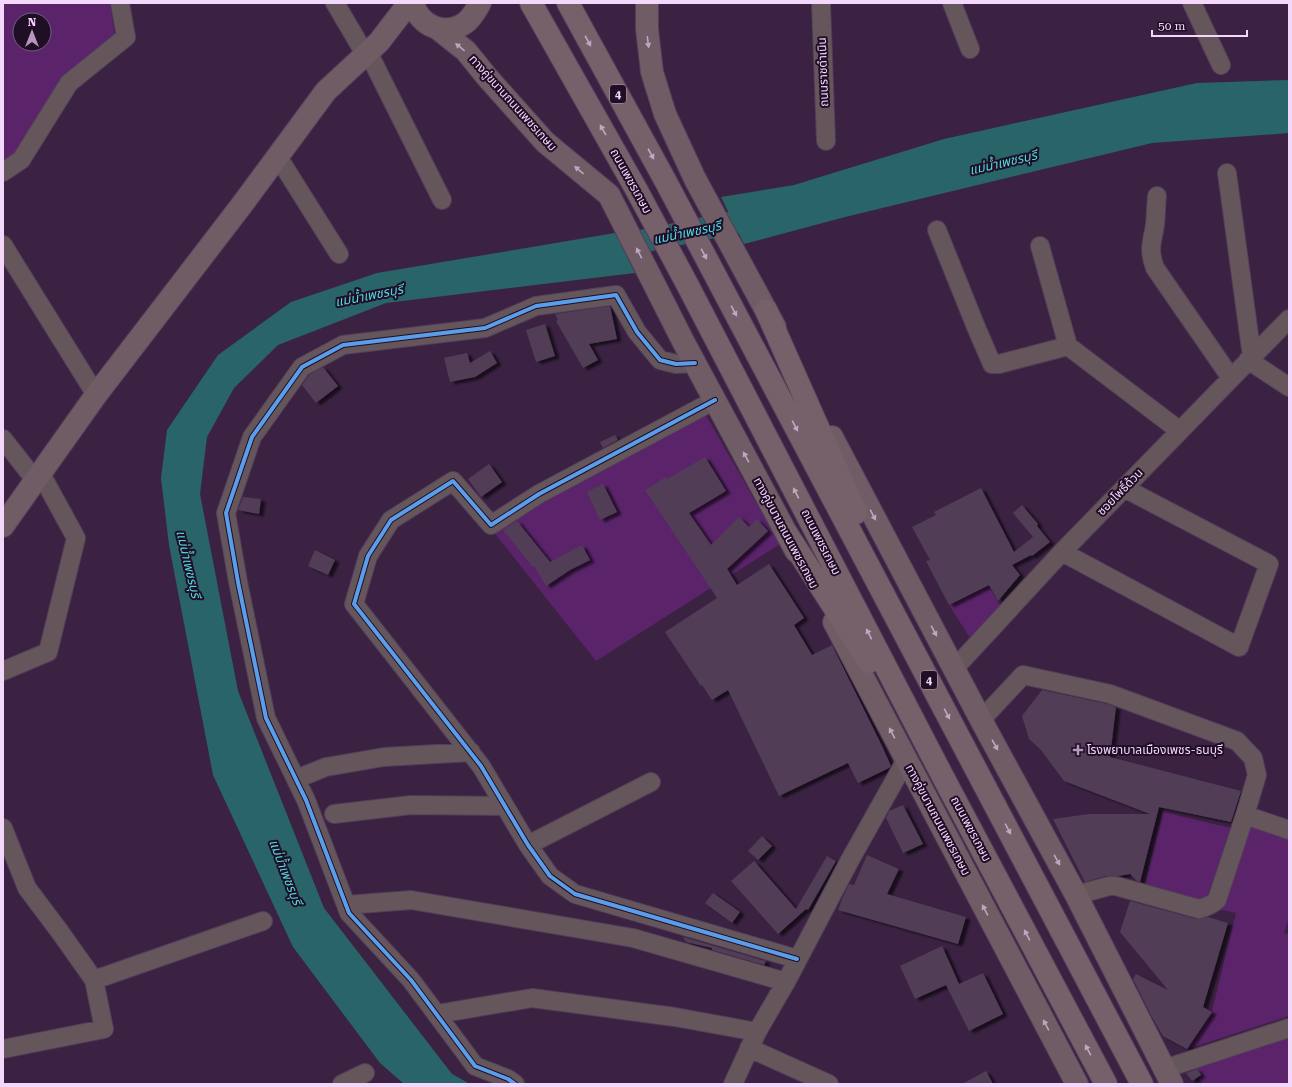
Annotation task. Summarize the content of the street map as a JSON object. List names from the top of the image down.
{
  "streets": {
    "highway": ["4", "ถนนเพชรเกษม"],
    "main road": ["ทางคู่ขนานถนนเพชรเกษม"],
    "street": ["ถนนราชดำเนิน", "ซอยโพธิ์ด้วน"]
  },
  "crossings": [
    ["4", "ซอยโพธิ์ด้วน"]
  ],
  "water": ["แม่น้ำเพชรบุรี"],
  "places": {
    "health": ["โรงพยาบาลเมืองเพชร-ธนบุรี"]
  },
  "scale_bar": "50 m",
  "north": "top"
}
